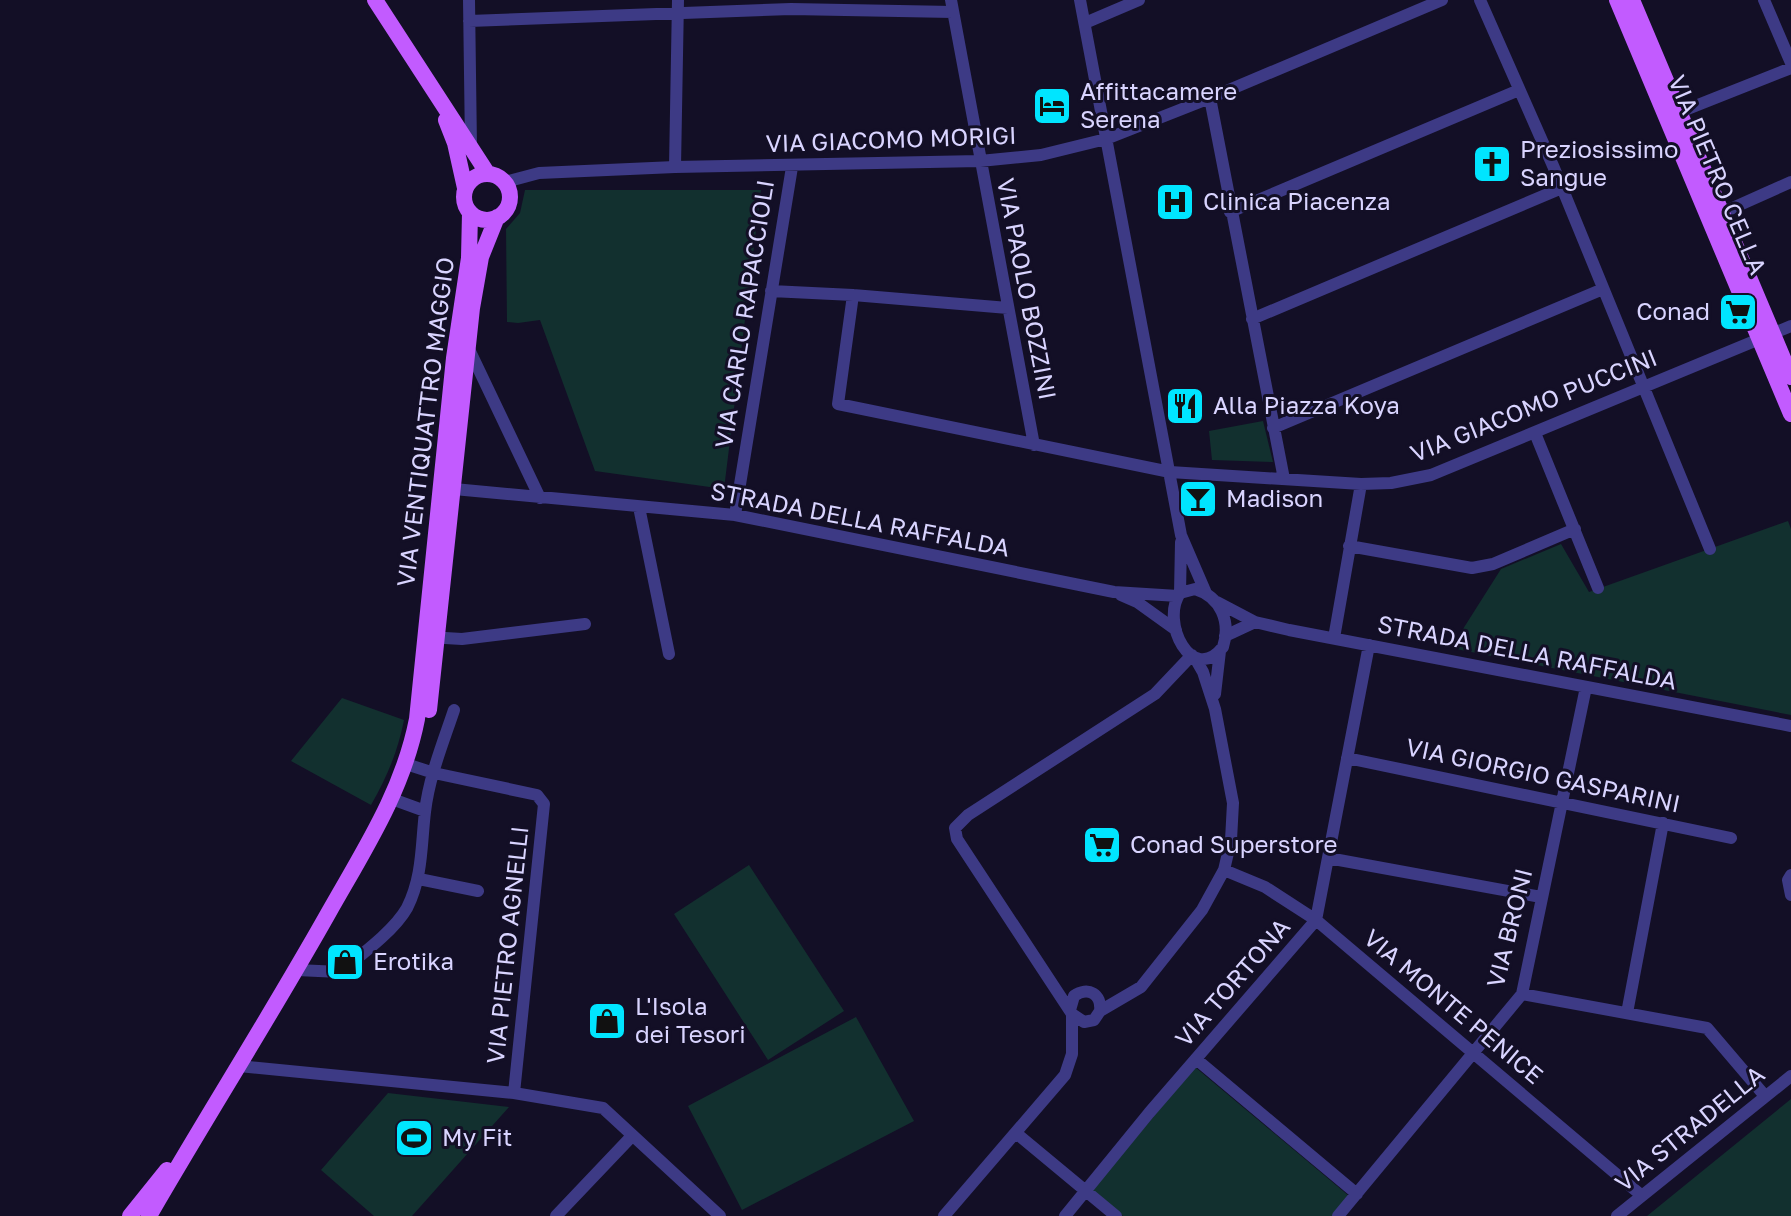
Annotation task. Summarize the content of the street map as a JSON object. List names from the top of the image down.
{
  "streets": {
    "main road": ["VIA PIETRO CELLA", "VIA VENTIQUATTRO MAGGIO"],
    "street": [
      "VIA GIACOMO MORIGI",
      "VIA PAOLO BOZZINI",
      "VIA CARLO RAPACCIOLI",
      "VIA GIACOMO PUCCINI",
      "STRADA DELLA RAFFALDA",
      "VIA GIORGIO GASPARINI",
      "VIA BRONI",
      "VIA PIETRO AGNELLI",
      "VIA TORTONA",
      "VIA MONTE PENICE",
      "VIA STRADELLA"
    ]
  },
  "crossings": [
    ["VIA GIACOMO MORIGI", "VIA PAOLO BOZZINI"],
    ["VIA GIACOMO MORIGI", "VIA CARLO RAPACCIOLI"],
    ["VIA GIACOMO MORIGI", "VIA VENTIQUATTRO MAGGIO"],
    ["VIA PIETRO CELLA", "VIA GIACOMO PUCCINI"],
    ["VIA PAOLO BOZZINI", "VIA GIACOMO PUCCINI"],
    ["VIA CARLO RAPACCIOLI", "STRADA DELLA RAFFALDA"],
    ["VIA VENTIQUATTRO MAGGIO", "STRADA DELLA RAFFALDA"],
    ["VIA VENTIQUATTRO MAGGIO", "VIA PIETRO AGNELLI"],
    ["STRADA DELLA RAFFALDA", "VIA BRONI"],
    ["STRADA DELLA RAFFALDA", "VIA TORTONA"],
    ["VIA GIORGIO GASPARINI", "VIA BRONI"],
    ["VIA GIORGIO GASPARINI", "VIA TORTONA"],
    ["VIA BRONI", "VIA MONTE PENICE"],
    ["VIA TORTONA", "VIA MONTE PENICE"],
    ["VIA MONTE PENICE", "VIA STRADELLA"]
  ],
  "places": {
    "hotel": ["Affittacamere Serena"],
    "church": ["Preziosissimo Sangue"],
    "hospital": ["Clinica Piacenza"],
    "supermarket": ["Conad", "Conad Superstore"],
    "restaurant": ["Alla Piazza Koya"],
    "bar": ["Madison"],
    "shop": ["Erotika", "L'Isola dei Tesori"],
    "sports": ["My Fit"]
  }
}
